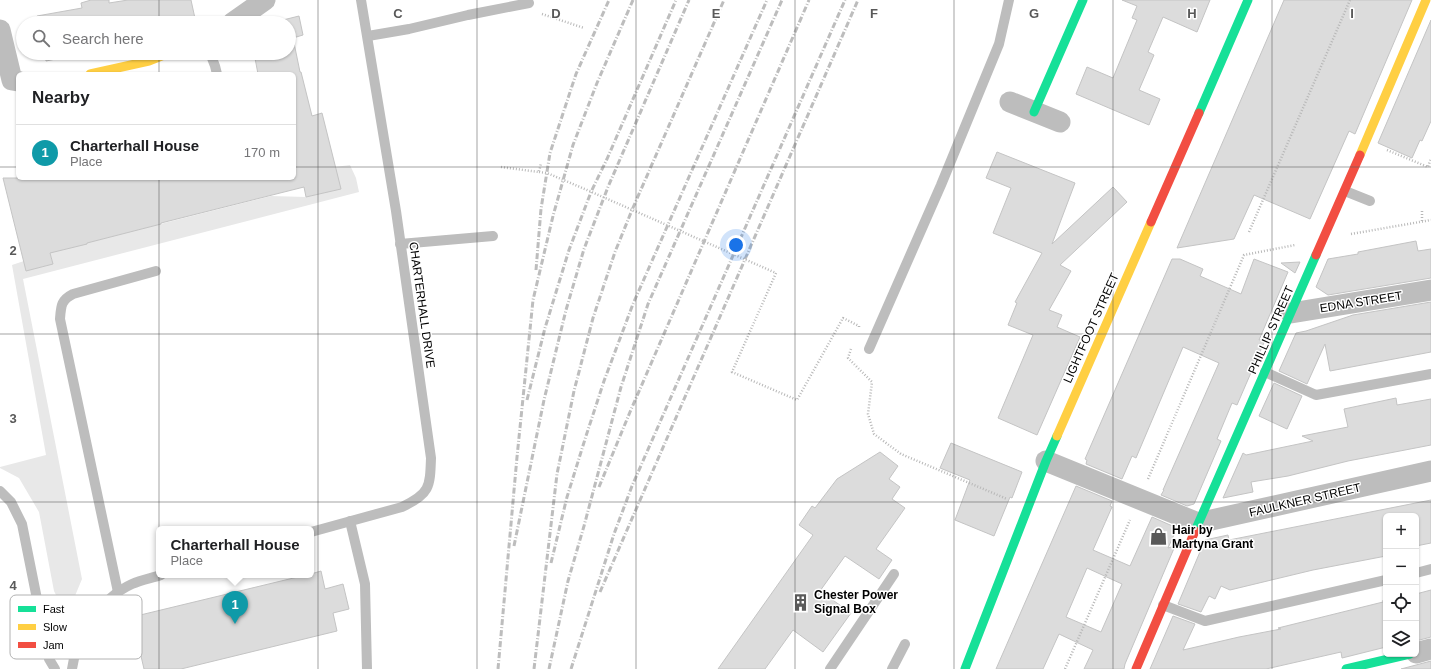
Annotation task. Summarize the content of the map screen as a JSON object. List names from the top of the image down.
{
  "streets": {
    "street": [
      "EDNA STREET",
      "LIGHTFOOT STREET",
      "PHILLIP STREET",
      "FAULKNER STREET"
    ],
    "lane": ["CHARTERHALL DRIVE"]
  },
  "crossings": [
    ["EDNA STREET", "PHILLIP STREET"],
    ["PHILLIP STREET", "FAULKNER STREET"]
  ],
  "places": {
    "shop": ["Hair by Martyna Grant"],
    "building": ["Chester Power Signal Box"]
  },
  "legend": ["Fast", "Slow", "Jam"],
  "page": {
    "search": "Search here",
    "heading": "Nearby",
    "list": [
      {
        "mark": "1",
        "name": "Charterhall House",
        "note": "Place",
        "value": "170 m"
      }
    ],
    "map_buttons": ["+", "−"],
    "popup": ["Charterhall House", "Place"],
    "pins": "1"
  },
  "grid": {
    "columns": [
      "C",
      "D",
      "E",
      "F",
      "G",
      "H",
      "I"
    ],
    "rows": ["2", "3", "4"]
  }
}
